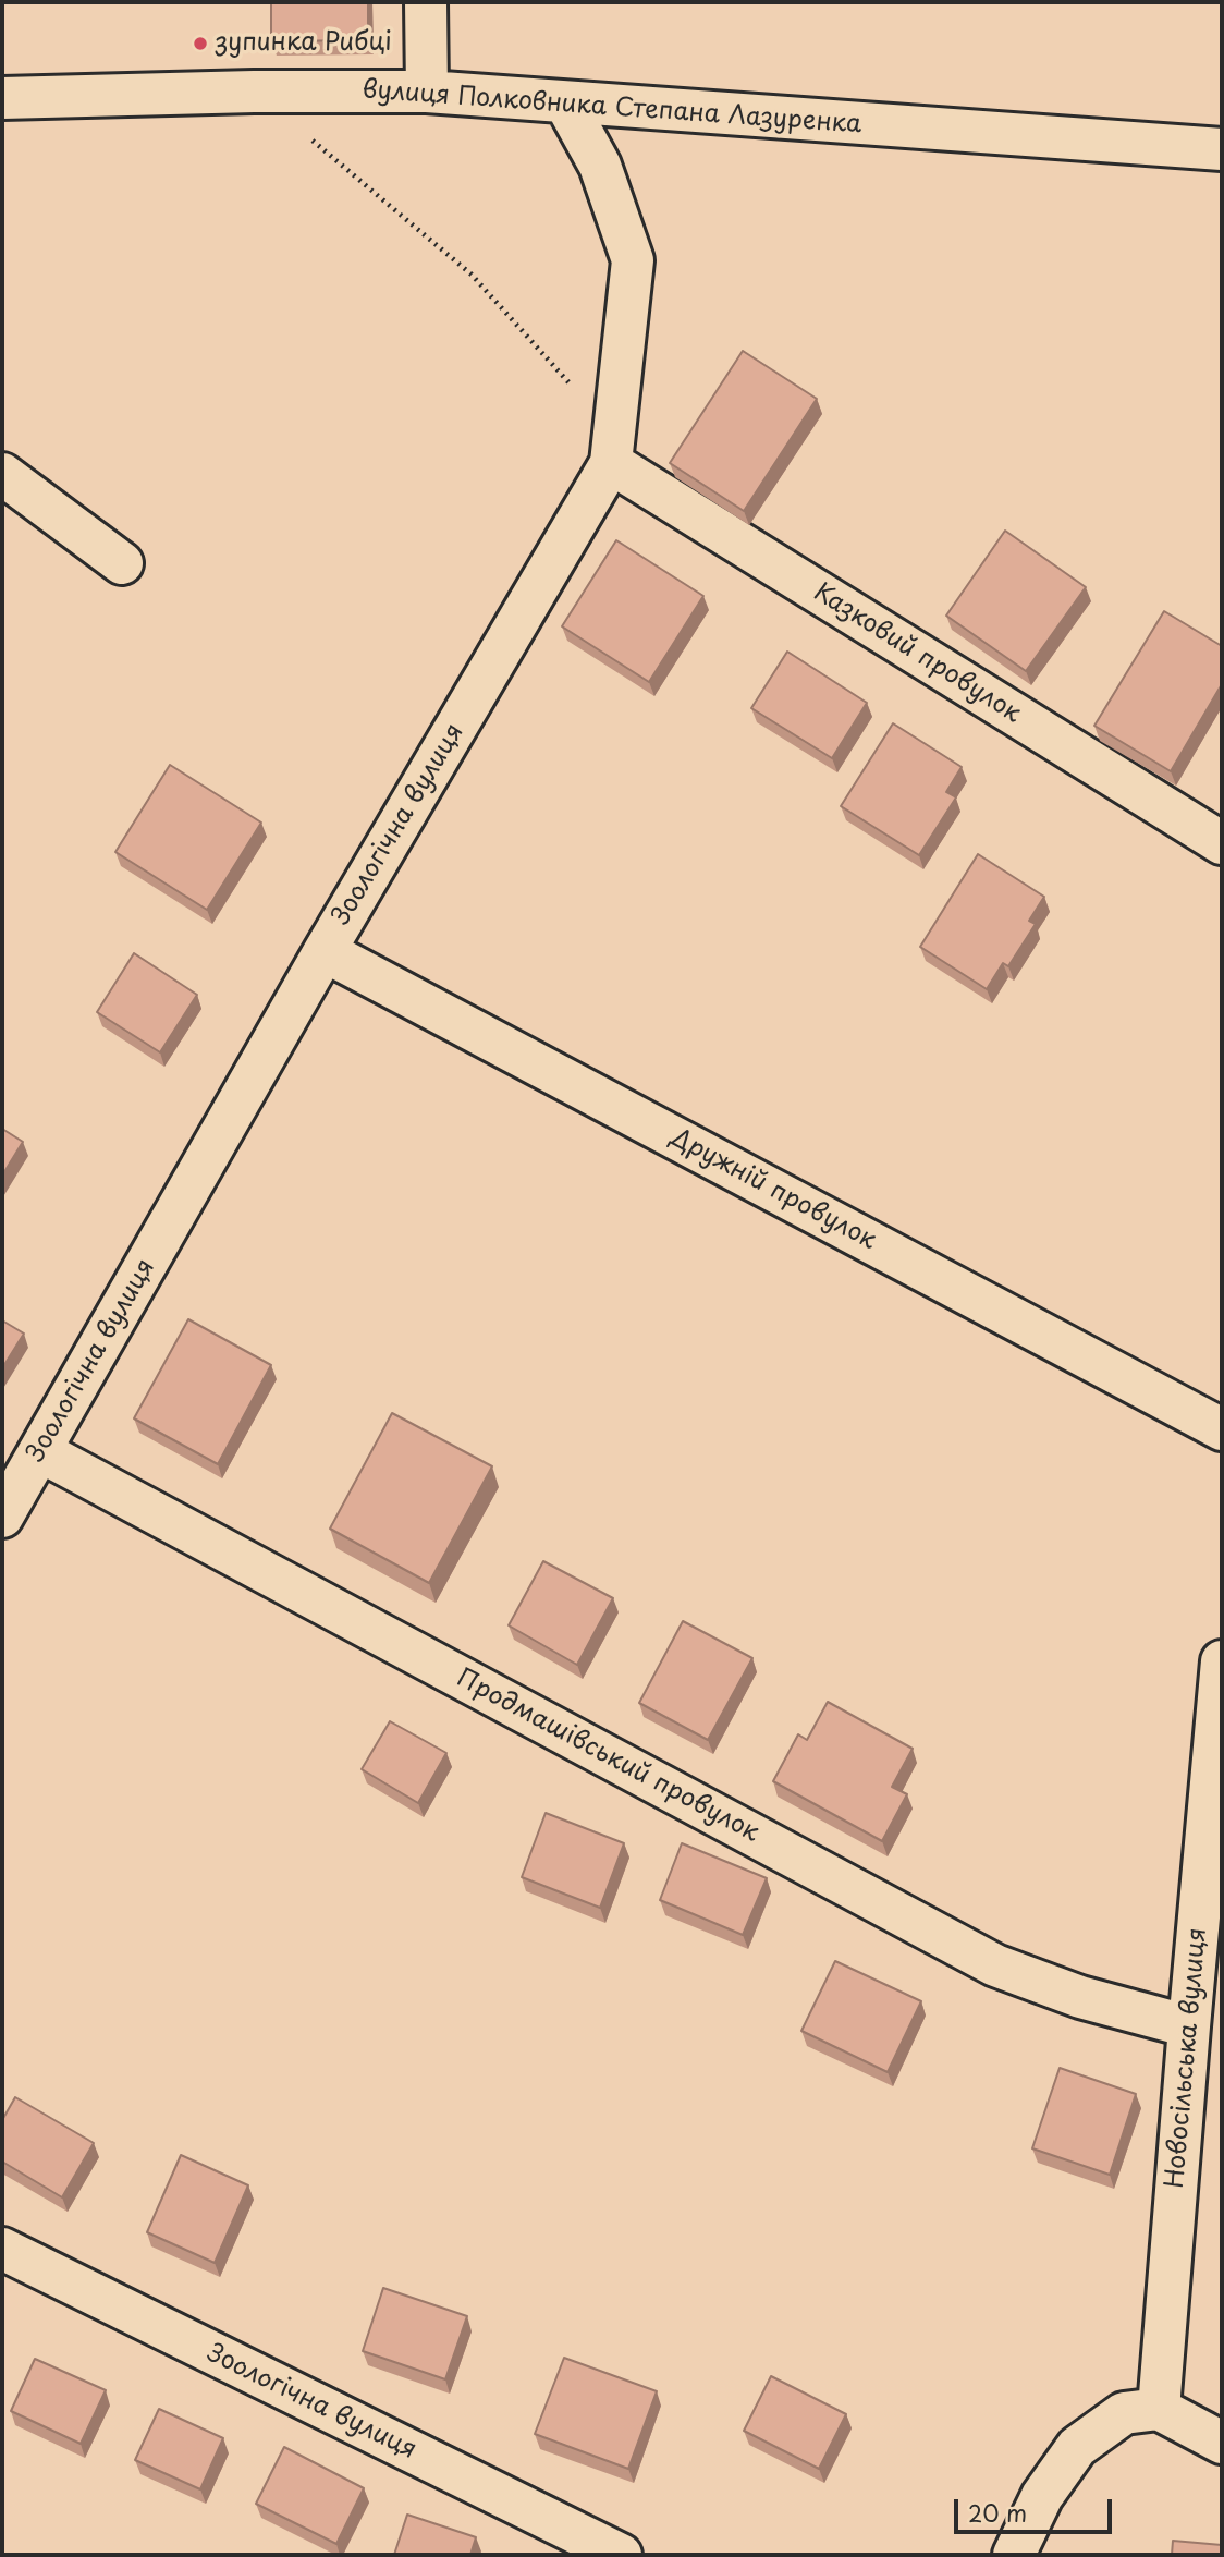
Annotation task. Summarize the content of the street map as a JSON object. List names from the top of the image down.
{
  "streets": {
    "street": [
      "вулиця Полковника Степана Лазуренка",
      "Казковий провулок",
      "Зоологічна вулиця",
      "Дружній провулок",
      "Продмашівський провулок",
      "Новосільська вулиця"
    ]
  },
  "crossings": [
    ["вулиця Полковника Степана Лазуренка", "Зоологічна вулиця"],
    ["Казковий провулок", "Зоологічна вулиця"],
    ["Зоологічна вулиця", "Дружній провулок"],
    ["Зоологічна вулиця", "Продмашівський провулок"],
    ["Продмашівський провулок", "Новосільська вулиця"]
  ],
  "places": ["зупинка Рибці"],
  "scale_bar": "20 m"
}
